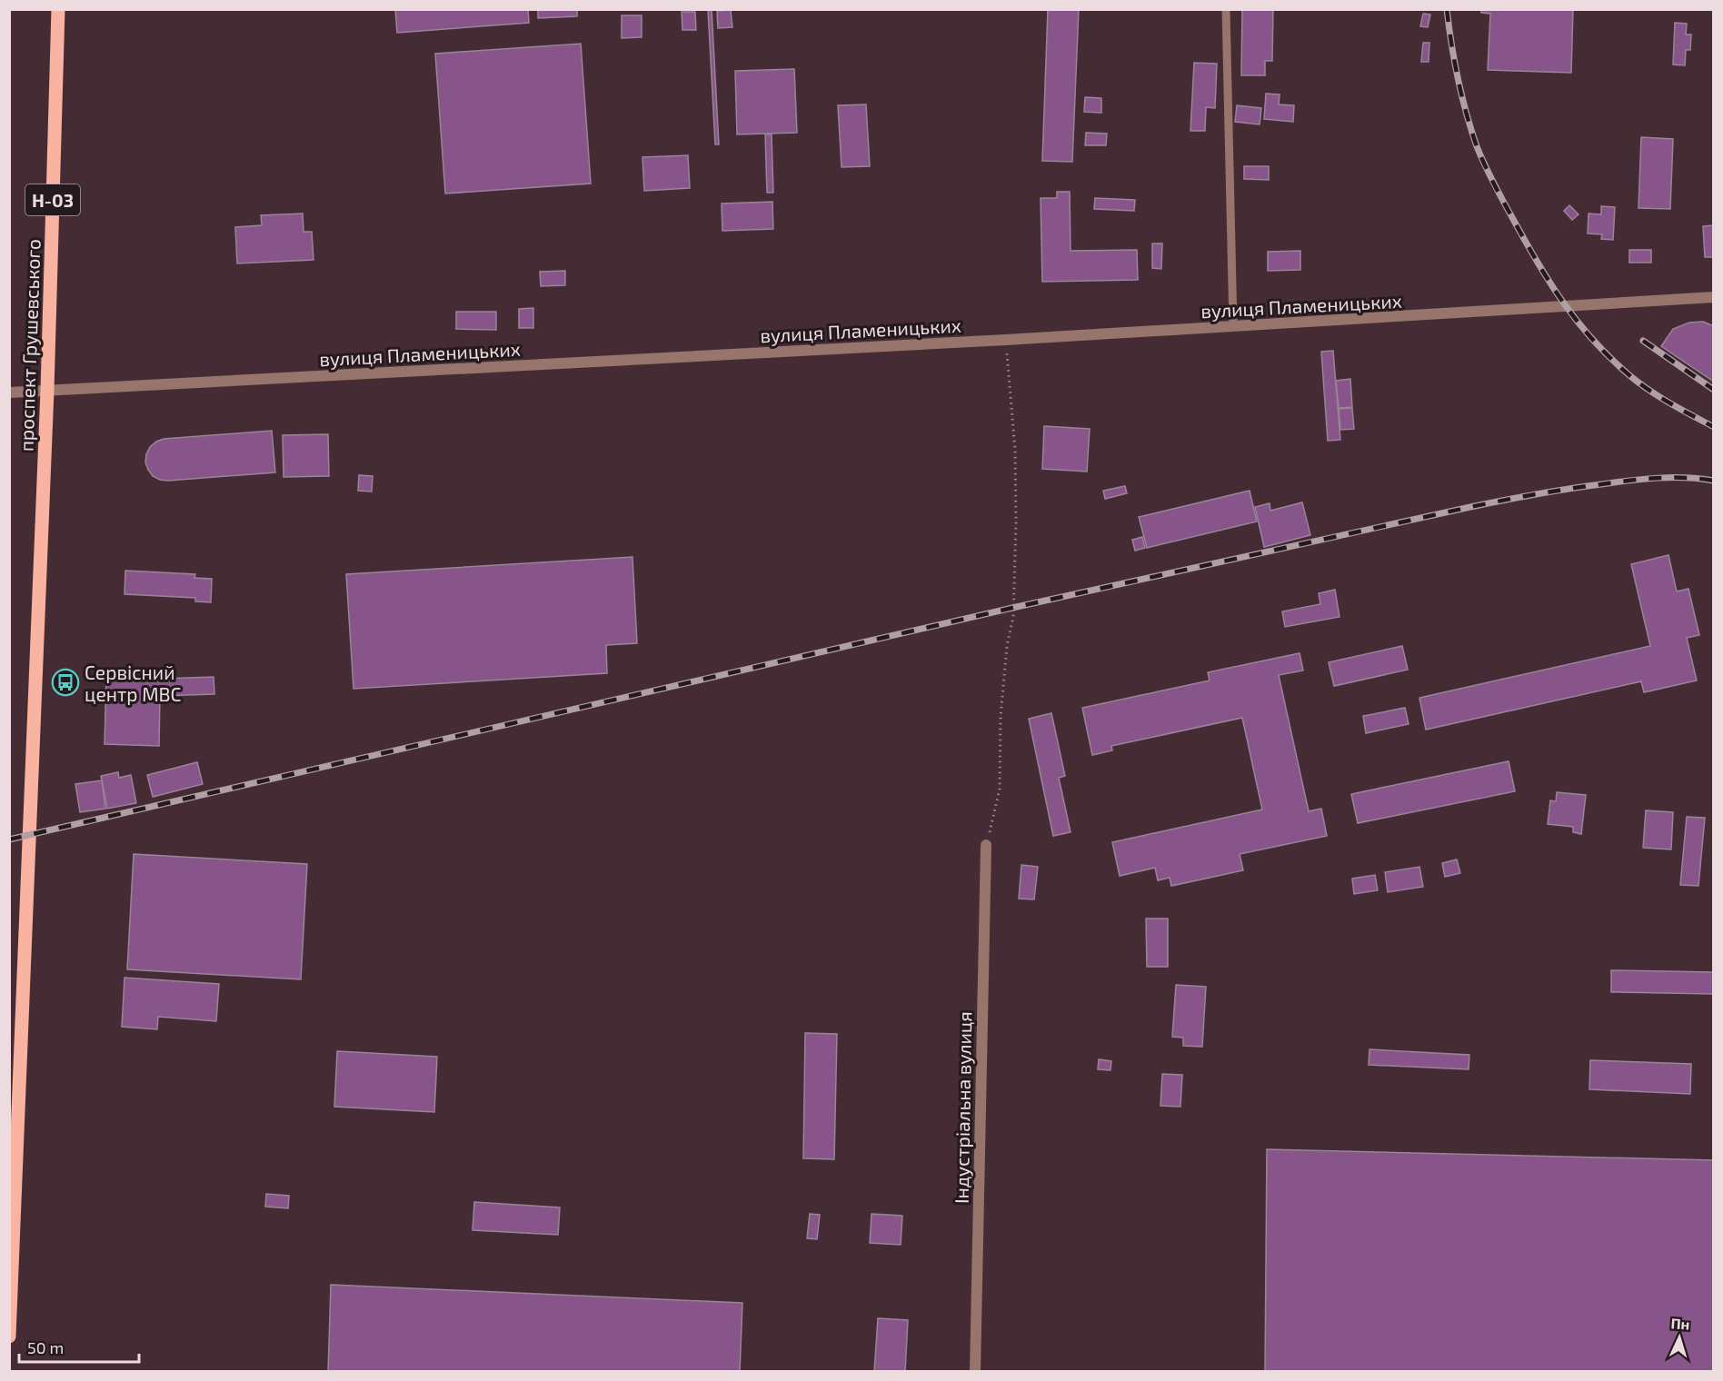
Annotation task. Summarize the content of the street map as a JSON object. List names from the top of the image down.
{
  "streets": {
    "main road": ["Н-03", "проспект Грушевського"],
    "street": ["вулиця Пламеницьких", "Індустріальна вулиця"]
  },
  "crossings": [
    ["вулиця Пламеницьких", "проспект Грушевського"]
  ],
  "places": {
    "bus stop": ["Сервісний центр МВС"]
  },
  "scale_bar": "50 m",
  "north": "top"
}
